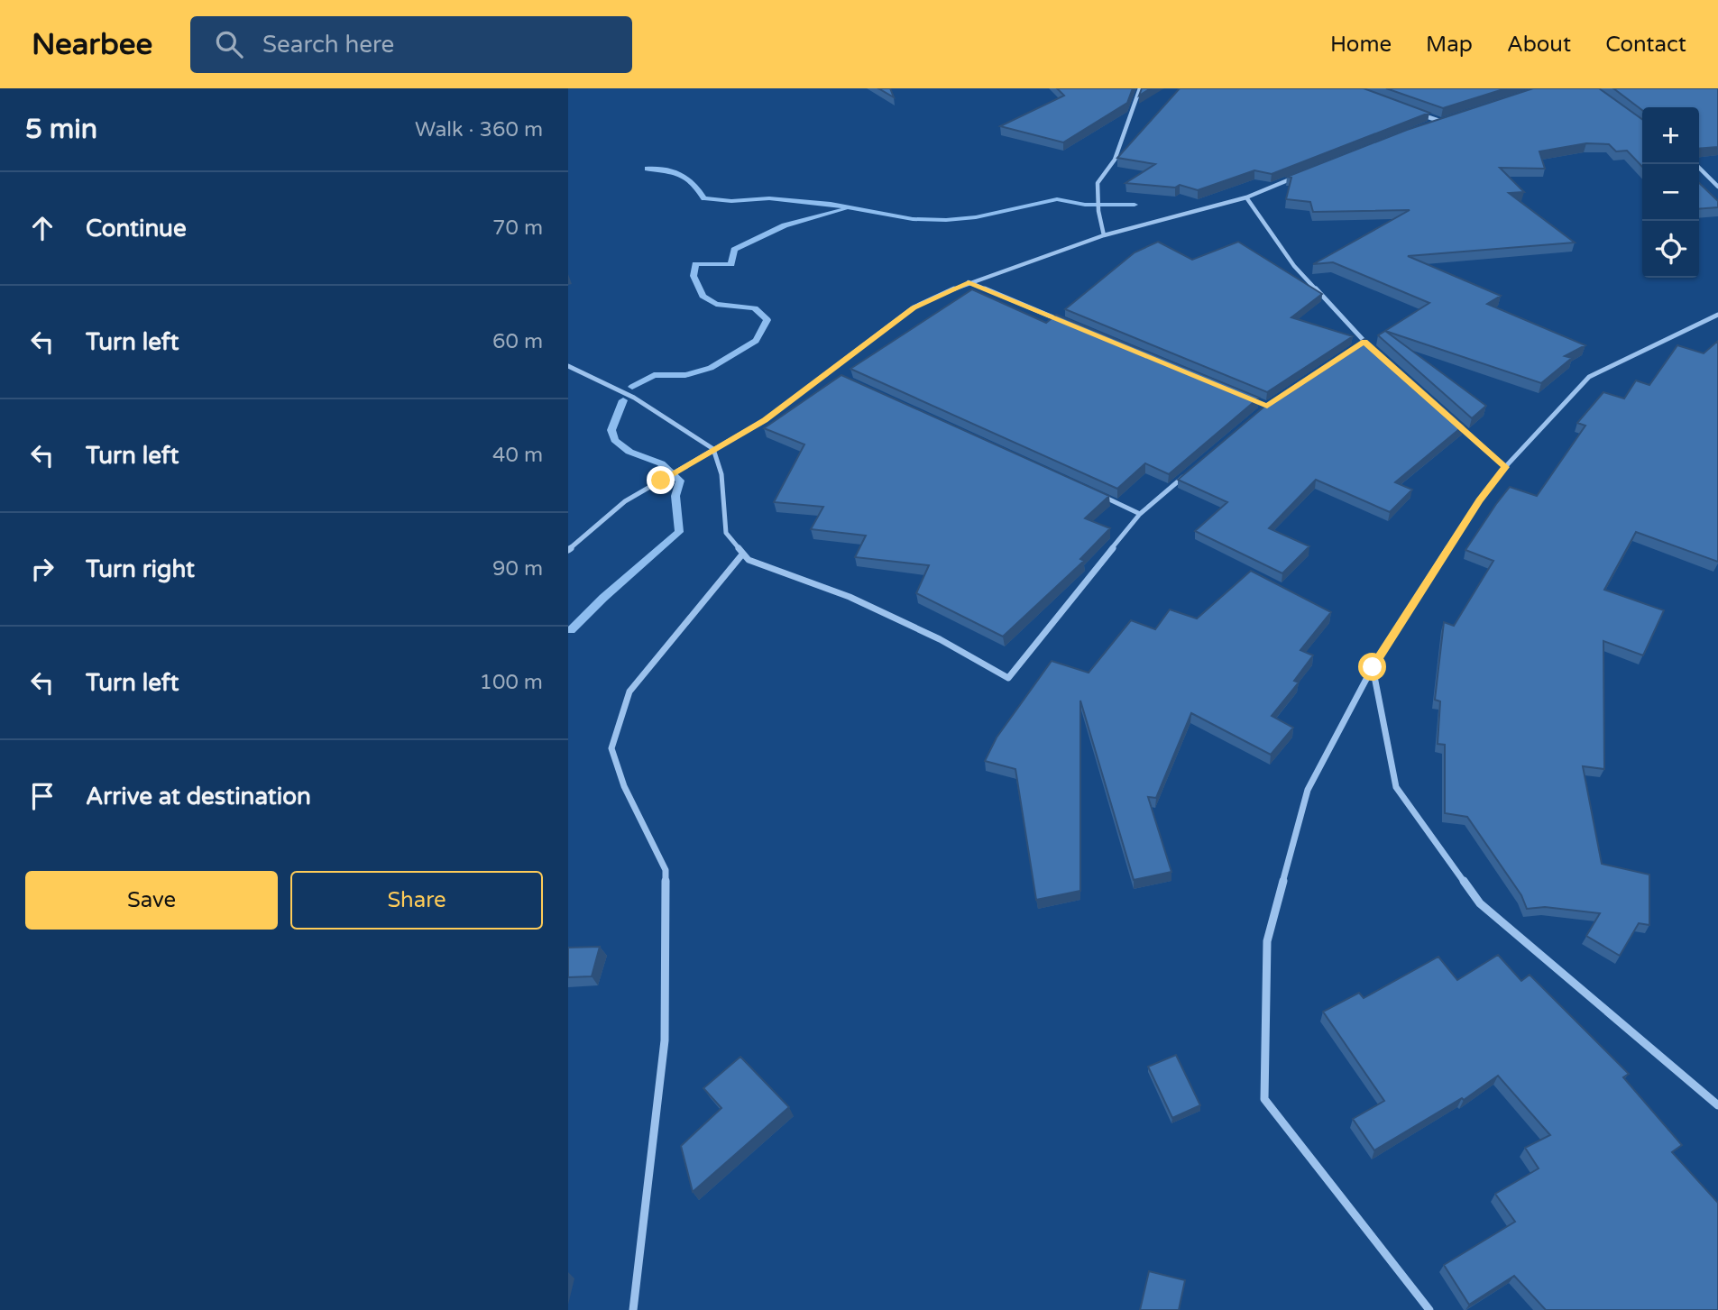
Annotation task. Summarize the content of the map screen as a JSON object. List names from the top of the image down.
{
  "page": {
    "header": "Nearbee",
    "search": "Search here",
    "nav": [
      "Home",
      "Map",
      "About",
      "Contact"
    ],
    "heading": ["5 min", "Walk · 360 m"],
    "map_buttons": ["+", "−"],
    "list": [
      ["Continue", "70 m"],
      ["Turn left", "60 m"],
      ["Turn left", "40 m"],
      ["Turn right", "90 m"],
      ["Turn left", "100 m"],
      "Arrive at destination"
    ],
    "buttons": ["Save", "Share"]
  }
}
